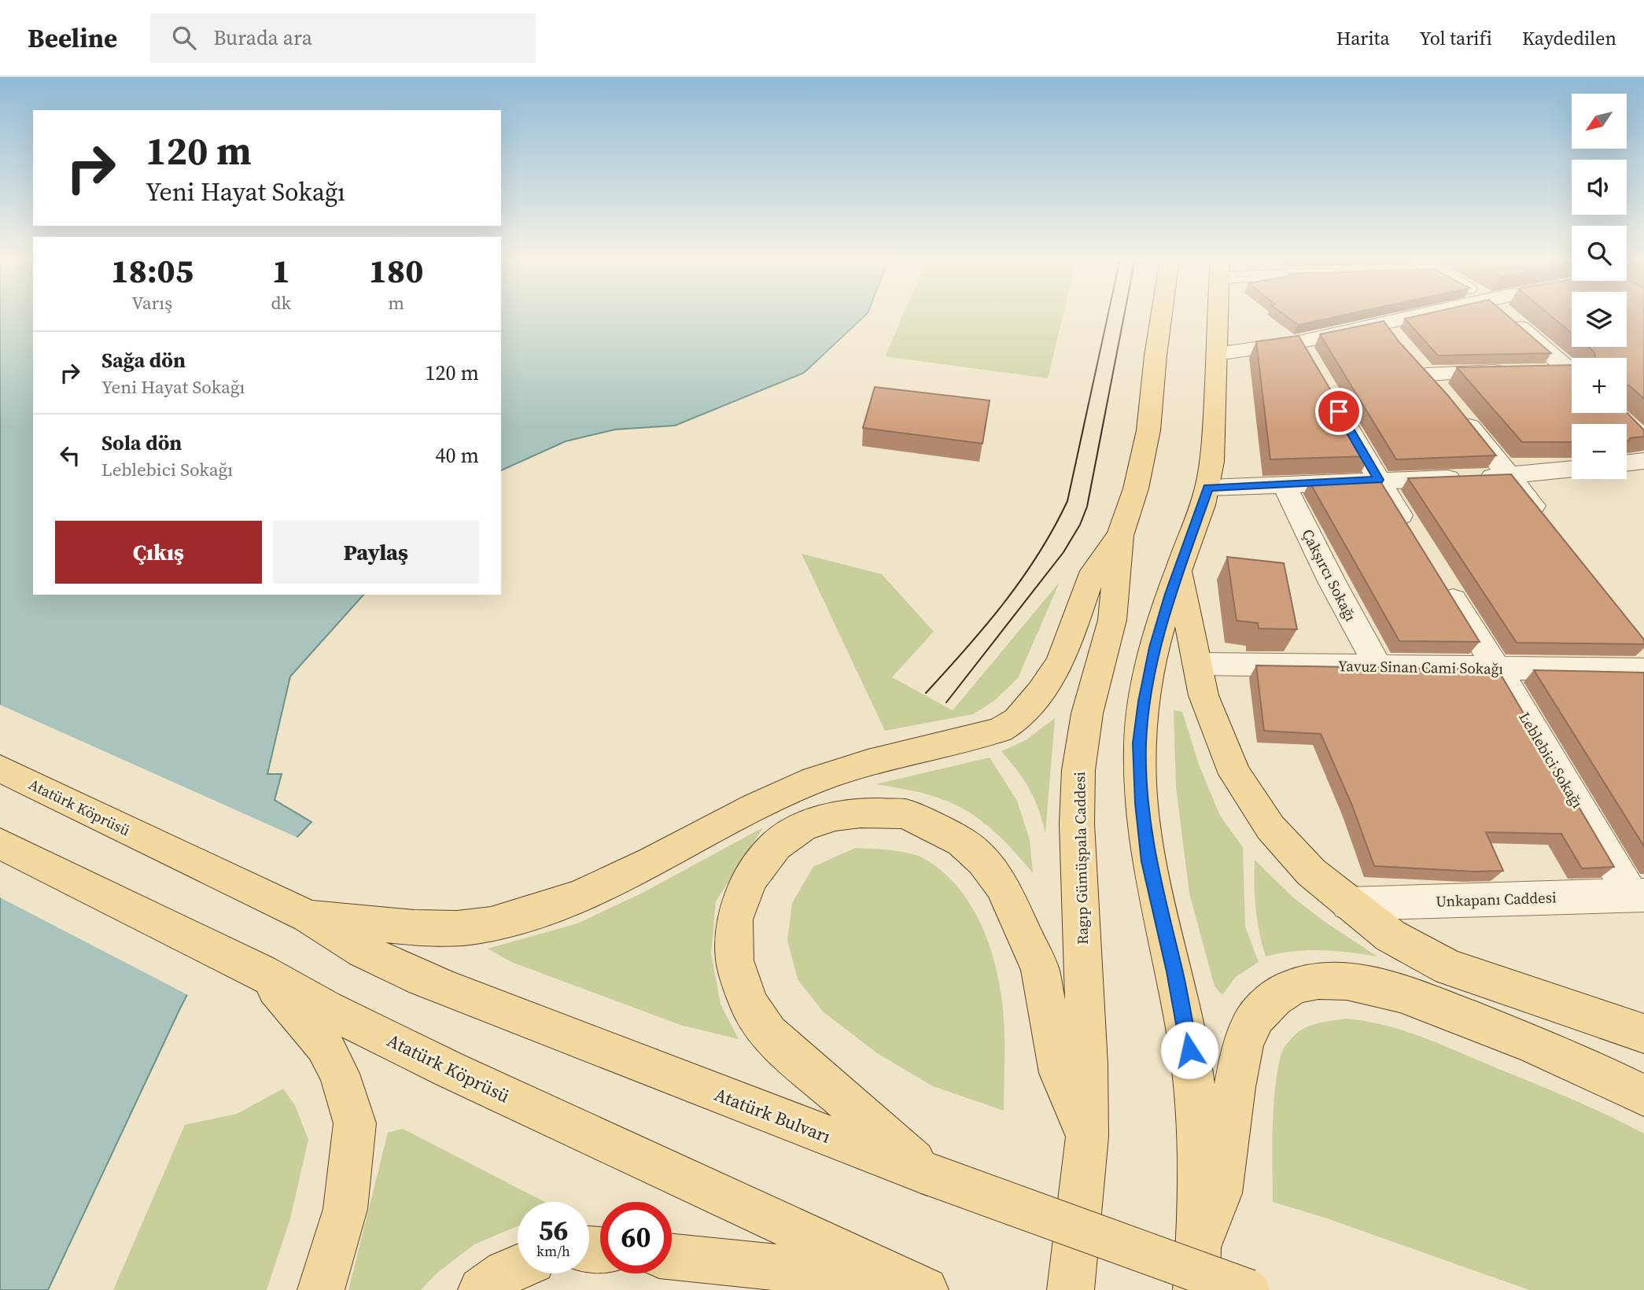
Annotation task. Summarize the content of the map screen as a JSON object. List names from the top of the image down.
{
  "streets": {
    "main road": ["Atatürk Köprüsü", "Ragıp Gümüşpala Caddesi", "Atatürk Bulvarı"],
    "street": [
      "Çakşırcı Sokağı",
      "Yavuz Sinan Cami Sokağı",
      "Leblebici Sokağı",
      "Unkapanı Caddesi"
    ]
  },
  "crossings": [
    ["Çakşırcı Sokağı", "Yavuz Sinan Cami Sokağı"],
    ["Yavuz Sinan Cami Sokağı", "Leblebici Sokağı"],
    ["Leblebici Sokağı", "Unkapanı Caddesi"],
    ["Atatürk Köprüsü", "Atatürk Bulvarı"]
  ],
  "north": "bottom left",
  "page": {
    "header": "Beeline",
    "search": "Burada ara",
    "nav": ["Harita", "Yol tarifi", "Kaydedilen"],
    "map_buttons": ["+", "−"],
    "turn": ["120 m", "Yeni Hayat Sokağı"],
    "eta": [
      "18:05",
      "Varış",
      "1",
      "dk",
      "180",
      "m"
    ],
    "list": [
      {
        "name": "Sağa dön",
        "note": "Yeni Hayat Sokağı",
        "value": "120 m"
      },
      {
        "name": "Sola dön",
        "note": "Leblebici Sokağı",
        "value": "40 m"
      }
    ],
    "buttons": ["Çıkış", "Paylaş"],
    "speed": "56 km/h",
    "limit": "60"
  }
}
